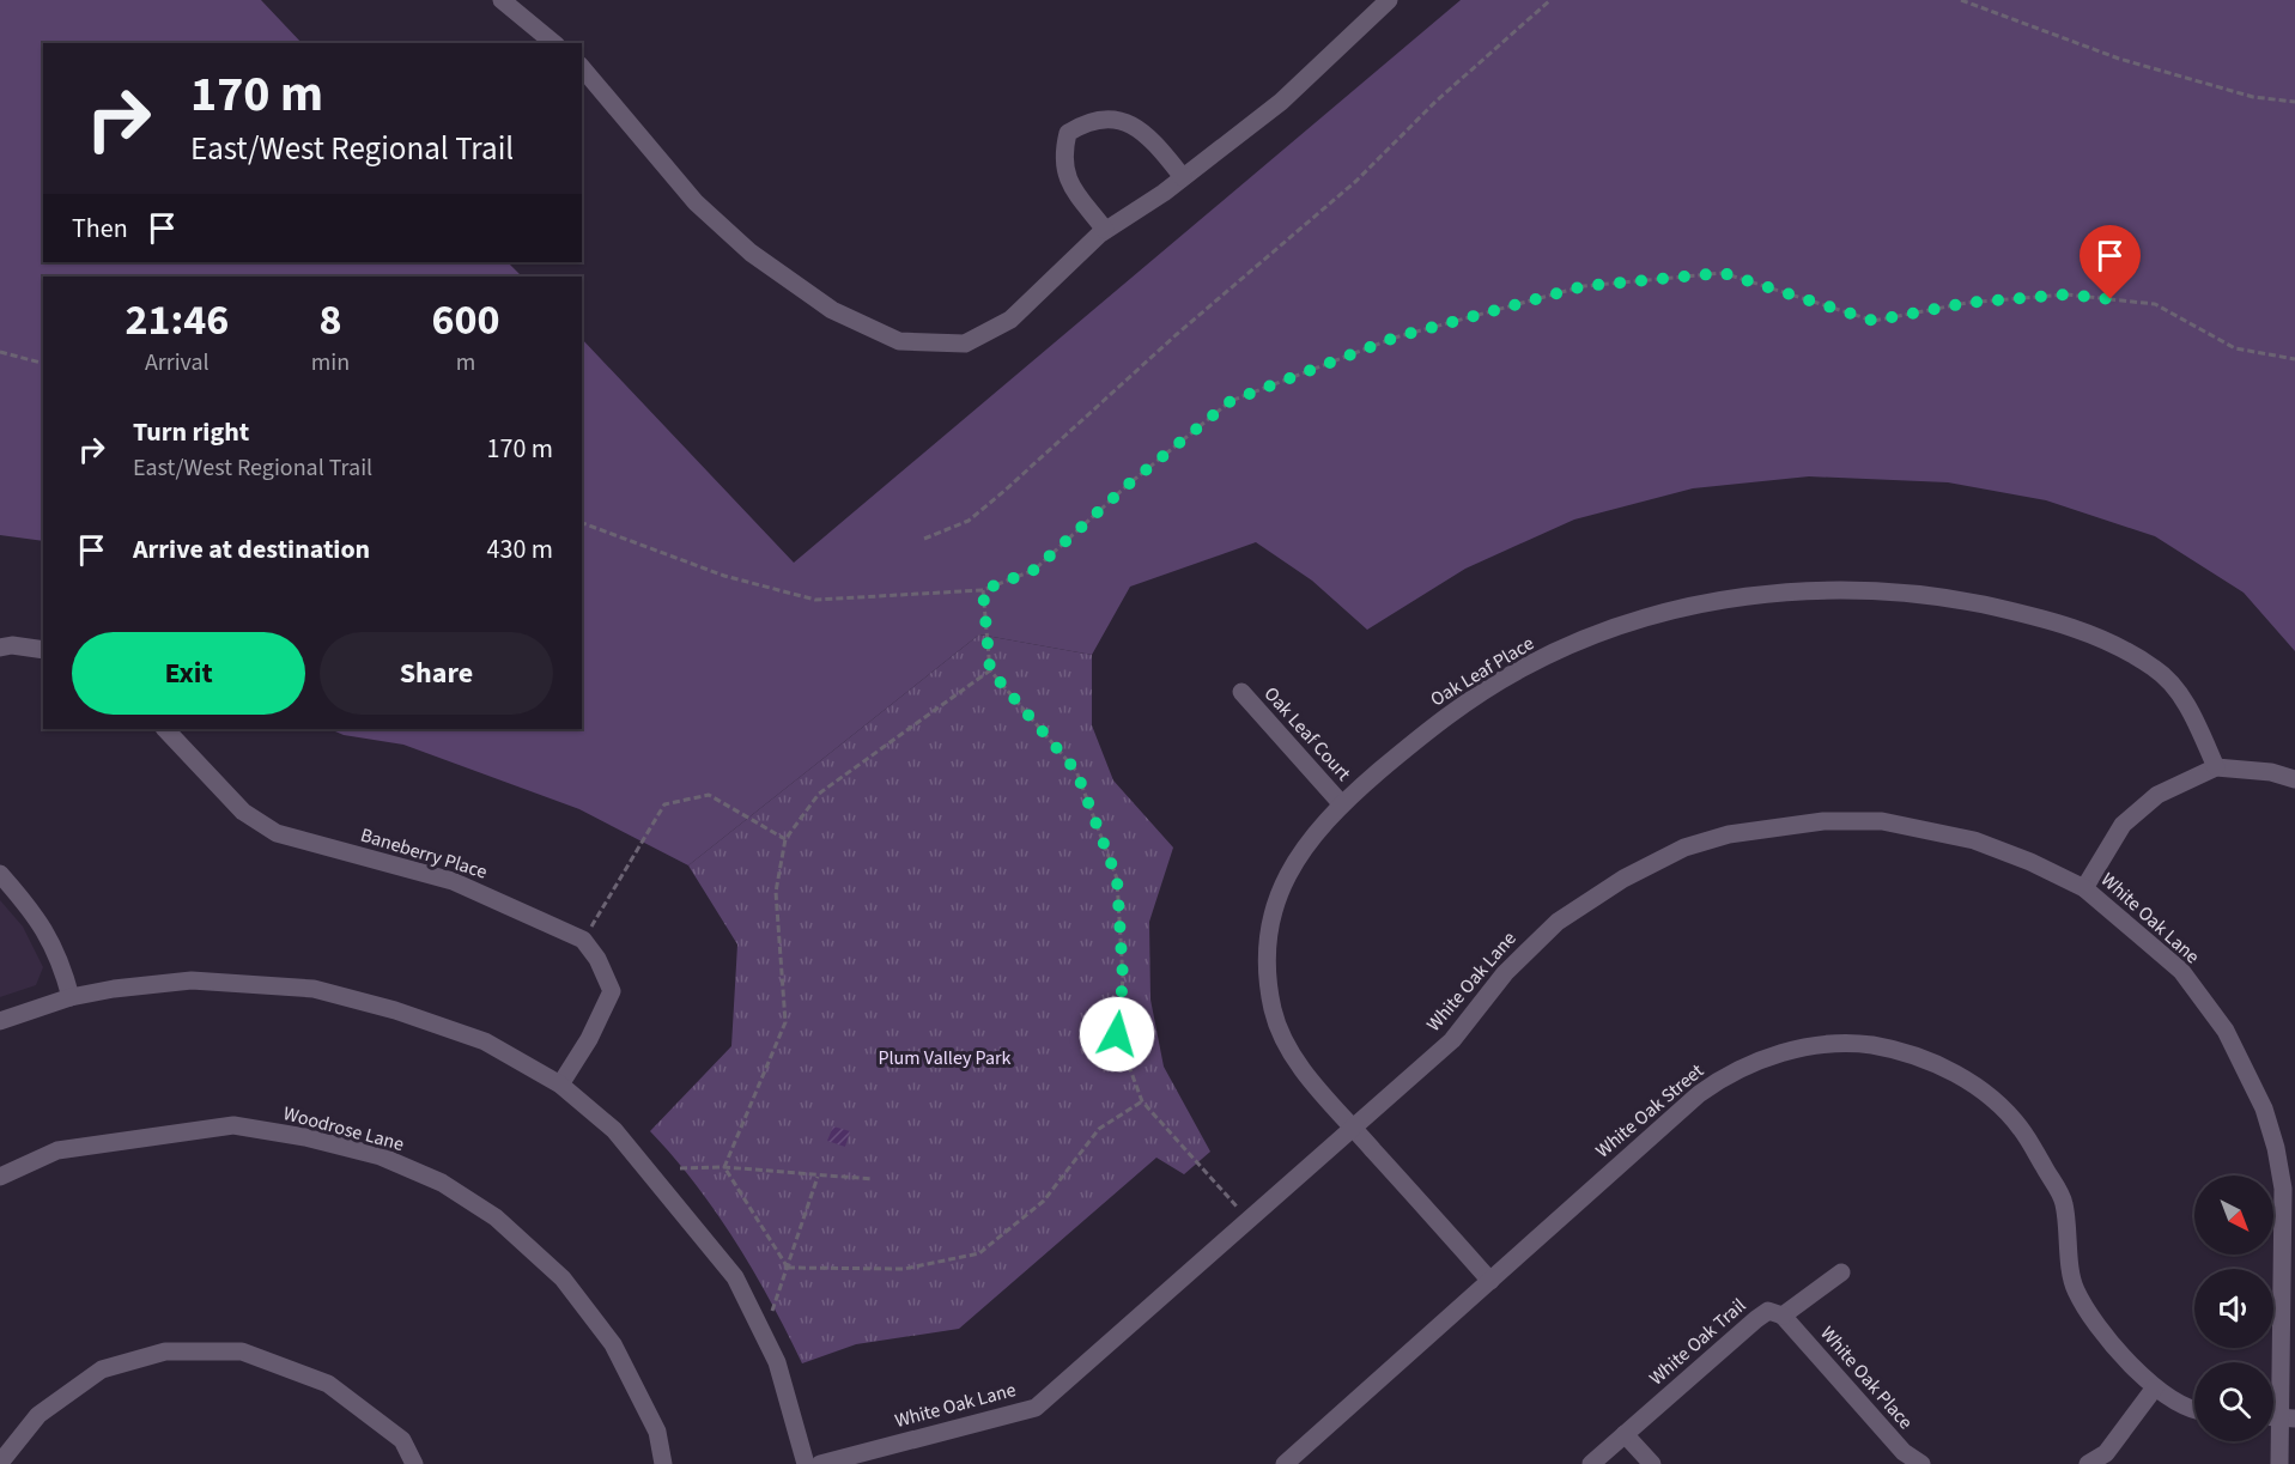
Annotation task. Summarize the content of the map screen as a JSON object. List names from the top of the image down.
{
  "streets": {
    "street": [
      "Oak Leaf Place",
      "Oak Leaf Court",
      "Baneberry Place",
      "White Oak Lane",
      "White Oak Street",
      "Woodrose Lane",
      "White Oak Trail",
      "White Oak Place"
    ]
  },
  "crossings": [
    ["Oak Leaf Place", "Oak Leaf Court"],
    ["Oak Leaf Place", "White Oak Lane"],
    ["Oak Leaf Place", "White Oak Street"],
    ["White Oak Trail", "White Oak Place"]
  ],
  "parks": ["Plum Valley Park"],
  "north": "bottom right",
  "page": {
    "turn": ["170 m", "East/West Regional Trail"],
    "then": "Then",
    "eta": [
      "21:46",
      "Arrival",
      "8",
      "min",
      "600",
      "m"
    ],
    "list": [
      {
        "name": "Turn right",
        "note": "East/West Regional Trail",
        "value": "170 m"
      },
      {
        "name": "Arrive at destination",
        "value": "430 m"
      }
    ],
    "buttons": ["Exit", "Share"]
  }
}
